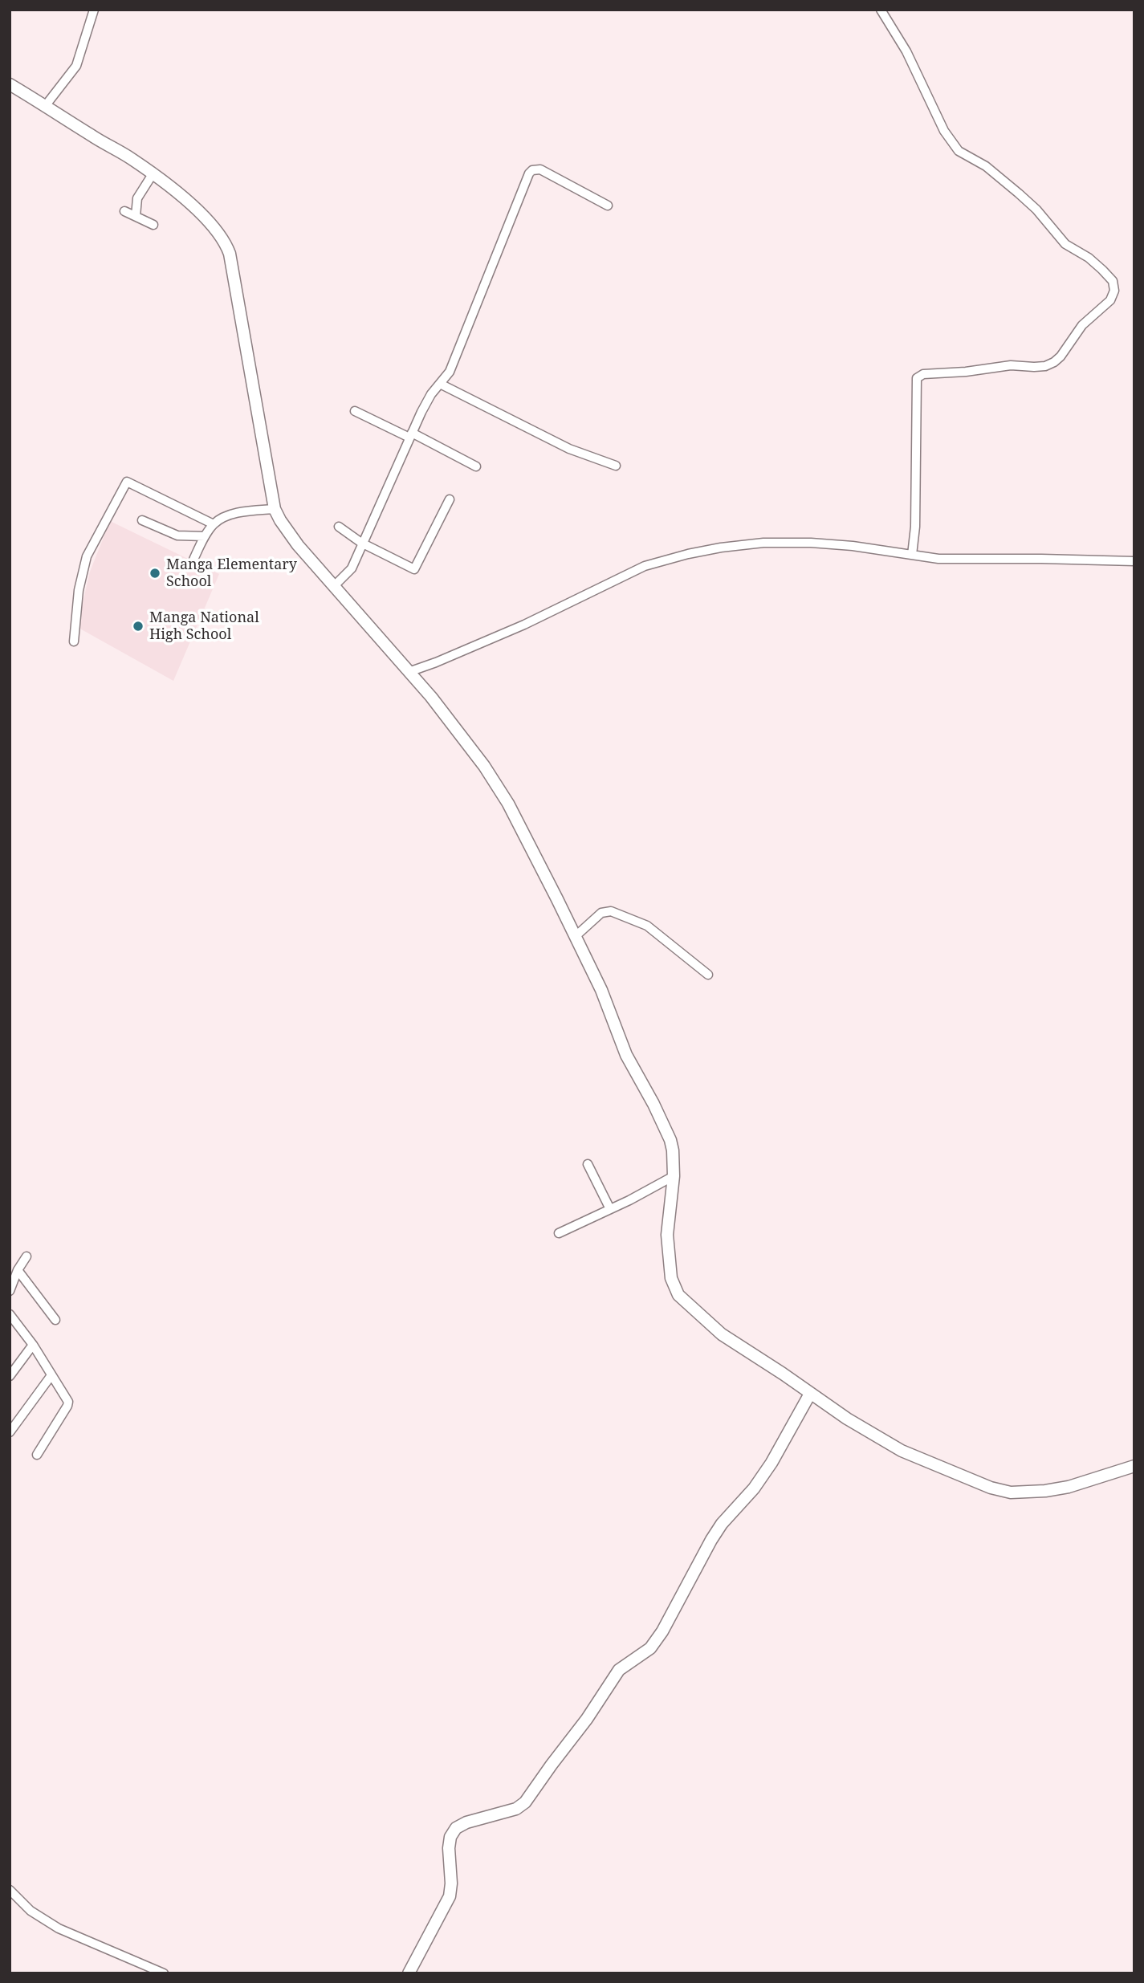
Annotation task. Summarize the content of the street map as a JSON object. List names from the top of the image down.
{
  "places": ["Manga Elementary School", "Manga National High School"]
}
